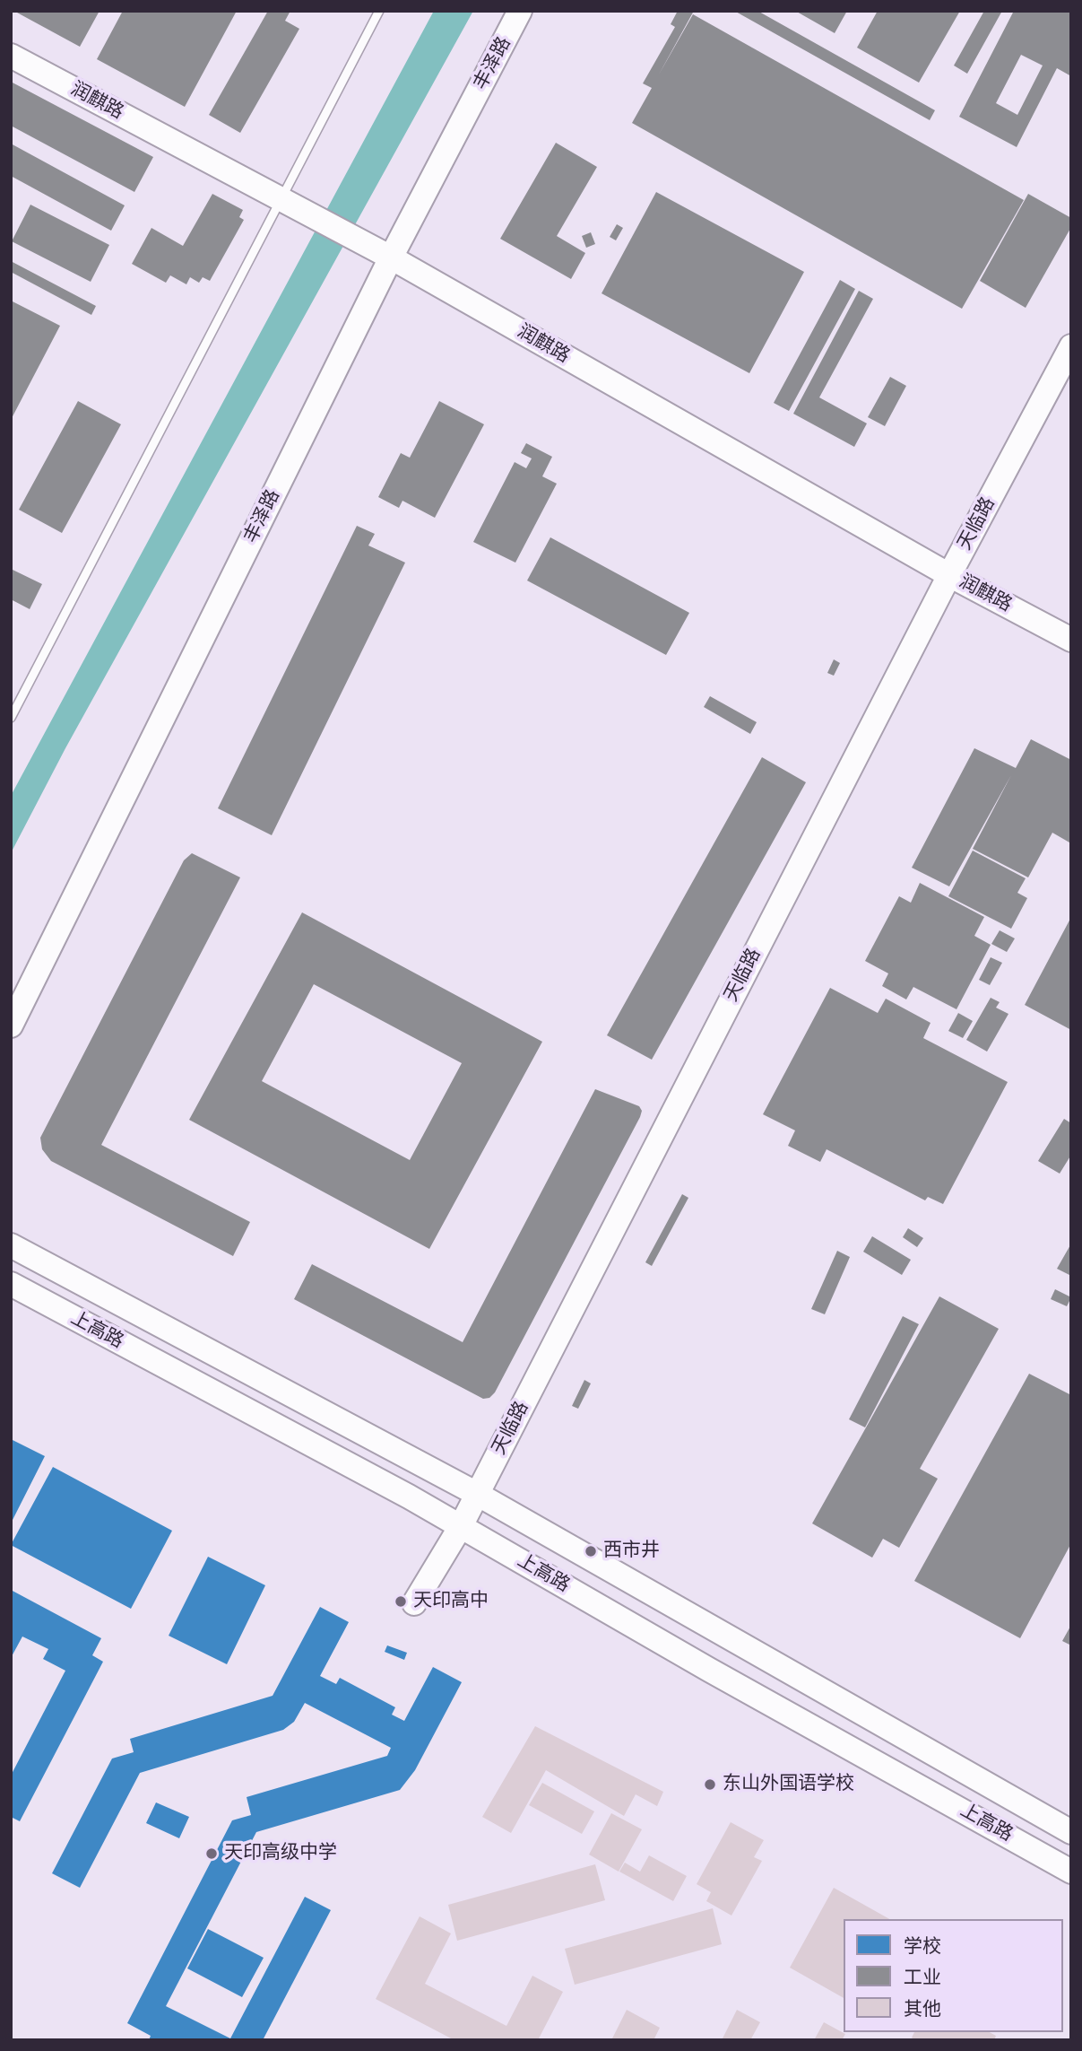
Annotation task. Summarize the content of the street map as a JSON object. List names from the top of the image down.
{
  "streets": {
    "main road": [
      "丰泽路",
      "润麒路",
      "天临路",
      "上高路"
    ]
  },
  "crossings": [
    ["丰泽路", "润麒路"],
    ["润麒路", "天临路"],
    ["天临路", "上高路"]
  ],
  "places": [
    "西市井",
    "天印高中",
    "东山外国语学校",
    "天印高级中学"
  ],
  "legend": ["学校", "工业", "其他"]
}
